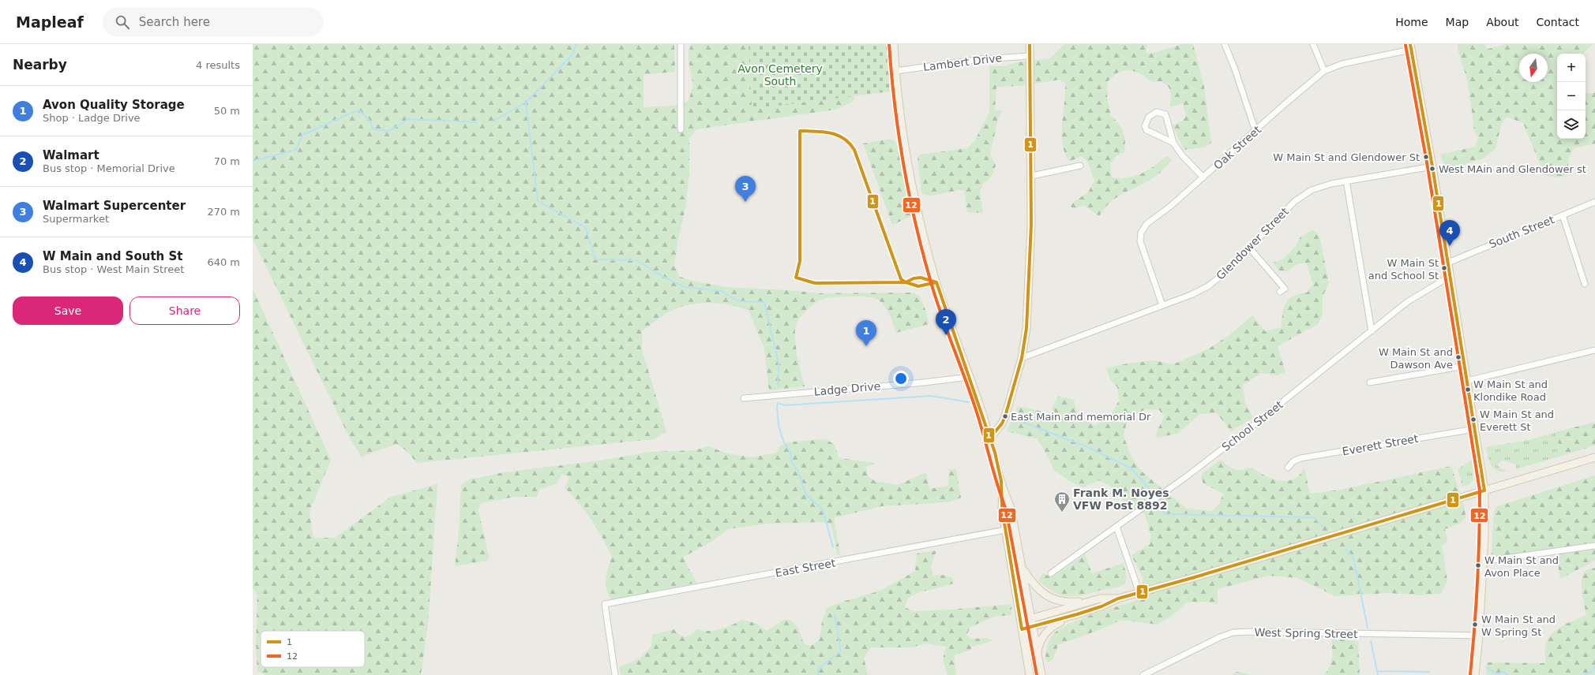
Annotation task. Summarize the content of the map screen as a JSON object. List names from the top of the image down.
{
  "streets": {
    "street": [
      "Lambert Drive",
      "Oak Street",
      "South Street",
      "Glendower Street",
      "Ladge Drive",
      "School Street",
      "Everett Street",
      "East Street",
      "West Spring Street"
    ]
  },
  "crossings": [
    ["Oak Street", "Glendower Street"]
  ],
  "parks": ["Avon Cemetery South"],
  "places": {
    "other": [
      "W Main St and Glendower St",
      "West MAin and Glendower st",
      "W Main St and School St",
      "W Main St and Dawson Ave",
      "W Main St and Klondike Road",
      "East Main and memorial Dr",
      "W Main St and Everett St",
      "W Main St and Avon Place",
      "W Main St and W Spring St"
    ],
    "building": ["Frank M. Noyes VFW Post 8892"]
  },
  "lines": ["transit line 1", "transit line 12"],
  "legend": ["1", "12"],
  "north": "bottom",
  "page": {
    "header": "Mapleaf",
    "search": "Search here",
    "nav": [
      "Home",
      "Map",
      "About",
      "Contact"
    ],
    "heading": ["Nearby", "4 results"],
    "map_buttons": ["+", "−"],
    "list": [
      {
        "mark": "1",
        "name": "Avon Quality Storage",
        "note": "Shop · Ladge Drive",
        "value": "50 m"
      },
      {
        "mark": "2",
        "name": "Walmart",
        "note": "Bus stop · Memorial Drive",
        "value": "70 m"
      },
      {
        "mark": "3",
        "name": "Walmart Supercenter",
        "note": "Supermarket",
        "value": "270 m"
      },
      {
        "mark": "4",
        "name": "W Main and South St",
        "note": "Bus stop · West Main Street",
        "value": "640 m"
      }
    ],
    "pins": [
      "3",
      "4",
      "2",
      "1"
    ],
    "buttons": ["Save", "Share"]
  }
}
